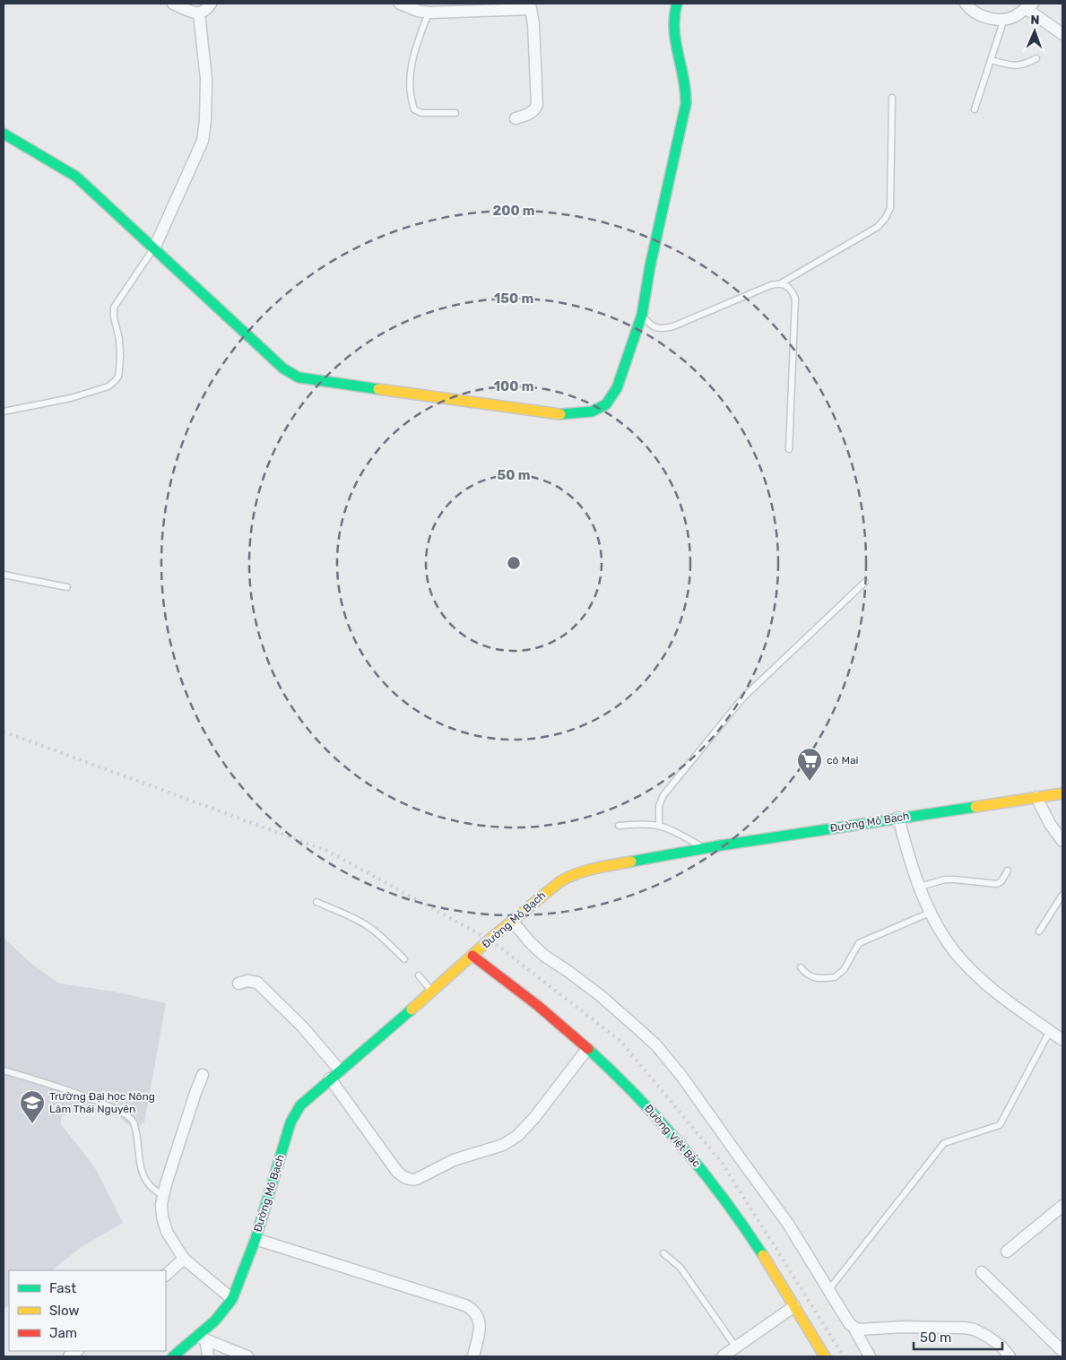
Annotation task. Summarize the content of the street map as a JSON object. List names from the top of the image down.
{
  "streets": {
    "street": ["Đường Mỏ Bạch", "Đường Việt Bắc"]
  },
  "crossings": [
    ["Đường Mỏ Bạch", "Đường Việt Bắc"]
  ],
  "places": {
    "supermarket": ["cô Mai"],
    "school or university": ["Trường Đại học Nông Lâm Thái Nguyên"]
  },
  "legend": ["Fast", "Slow", "Jam"],
  "scale_bar": "50 m",
  "north": "top",
  "rings": [
    "200 m",
    "150 m",
    "100 m",
    "50 m"
  ]
}
